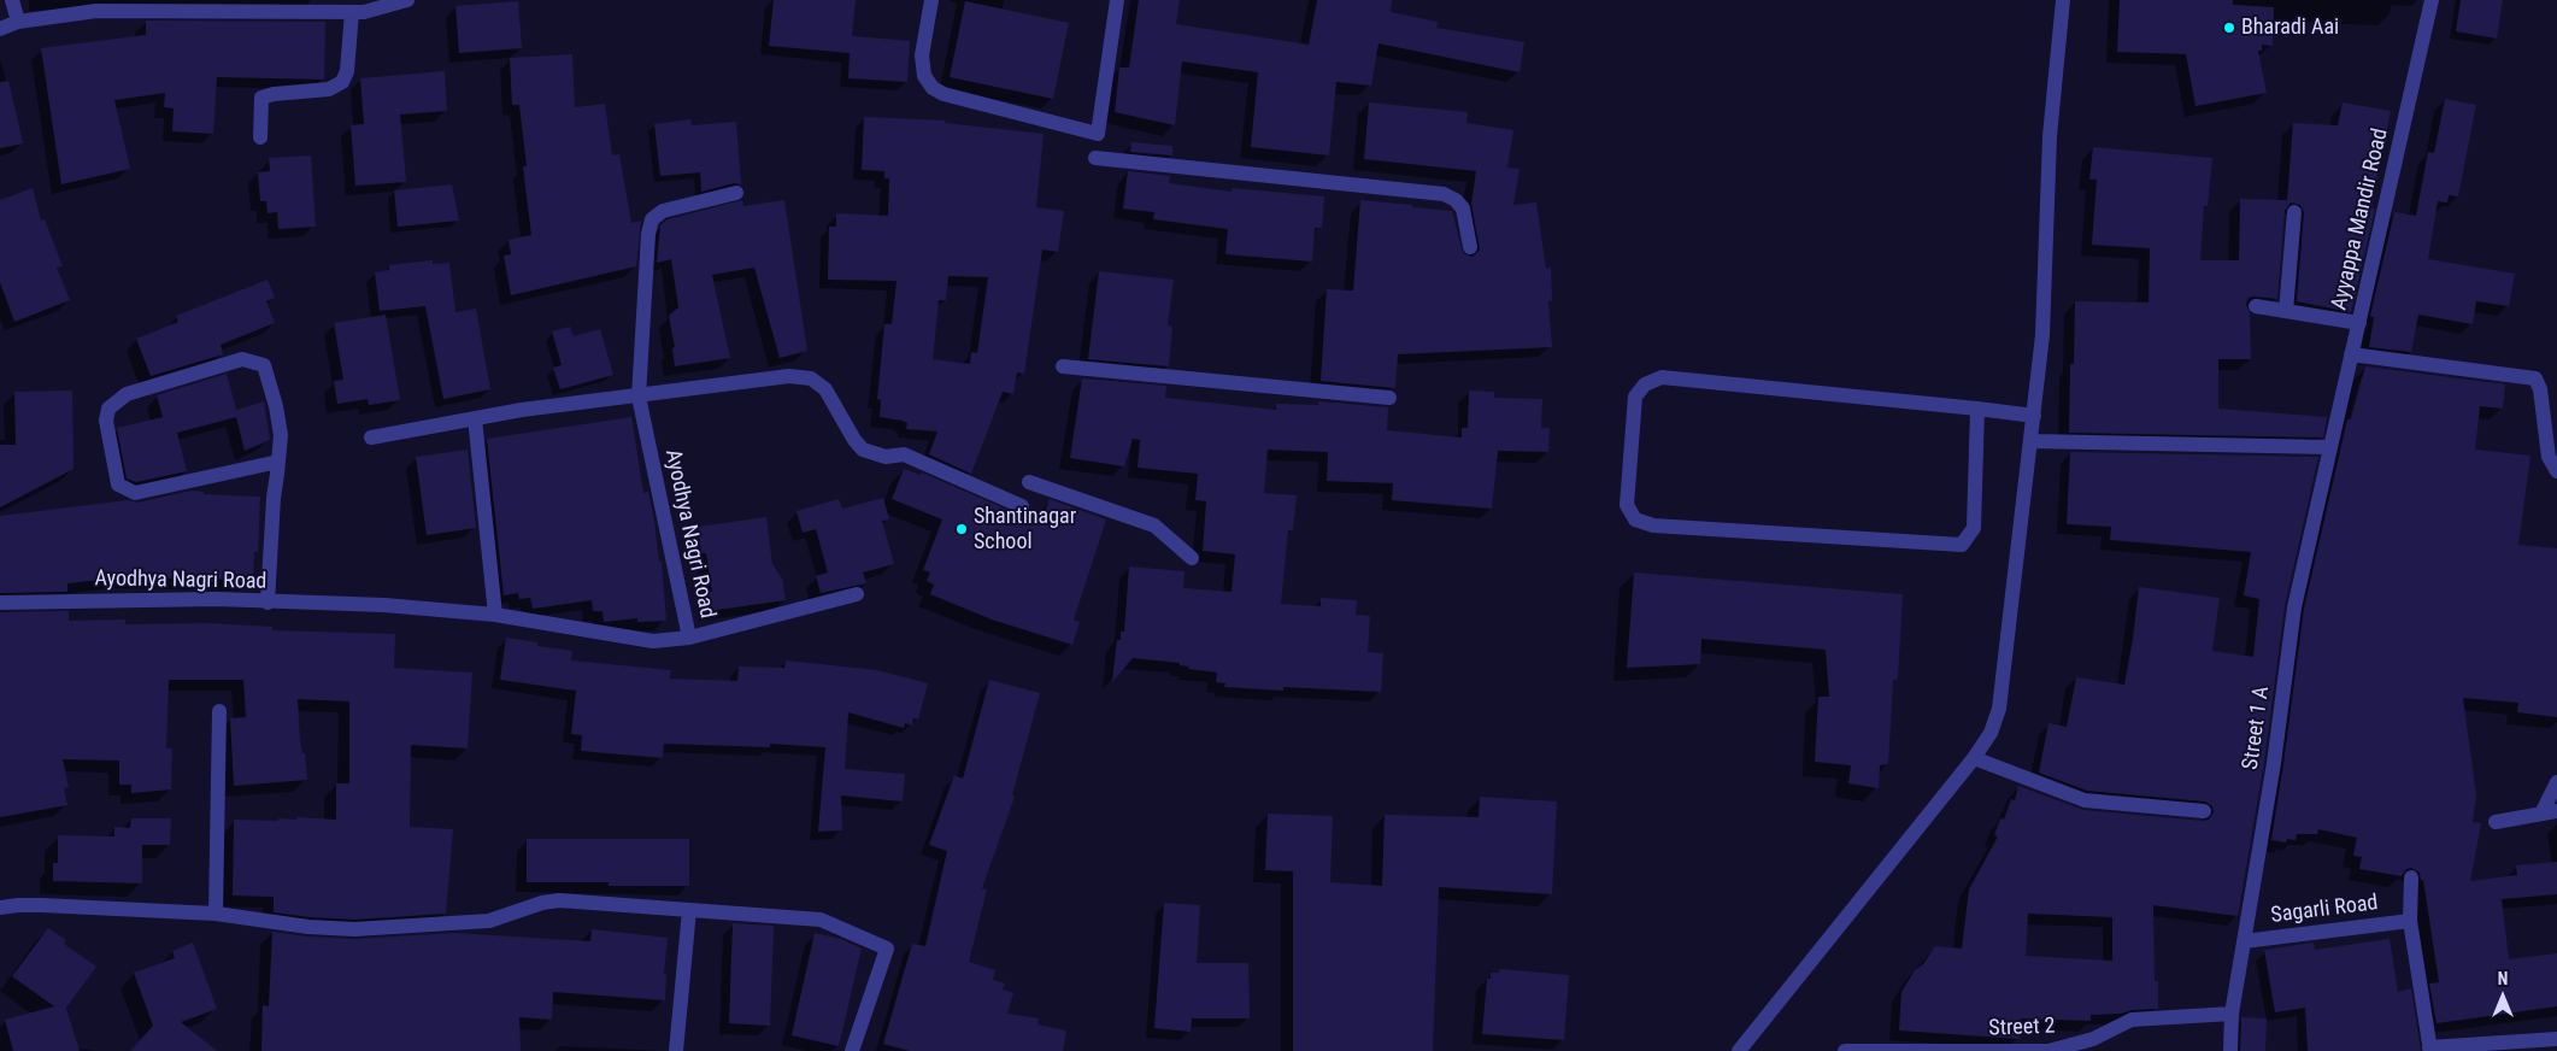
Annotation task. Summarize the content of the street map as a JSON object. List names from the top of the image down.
{
  "streets": {
    "street": [
      "Ayyappa Mandir Road",
      "Ayodhya Nagri Road",
      "Street 1 A",
      "Sagarli Road",
      "Street 2"
    ]
  },
  "crossings": [
    ["Ayyappa Mandir Road", "Street 1 A"],
    ["Street 1 A", "Sagarli Road"],
    ["Street 1 A", "Street 2"]
  ],
  "places": ["Bharadi Aai", "Shantinagar School"],
  "north": "top"
}
